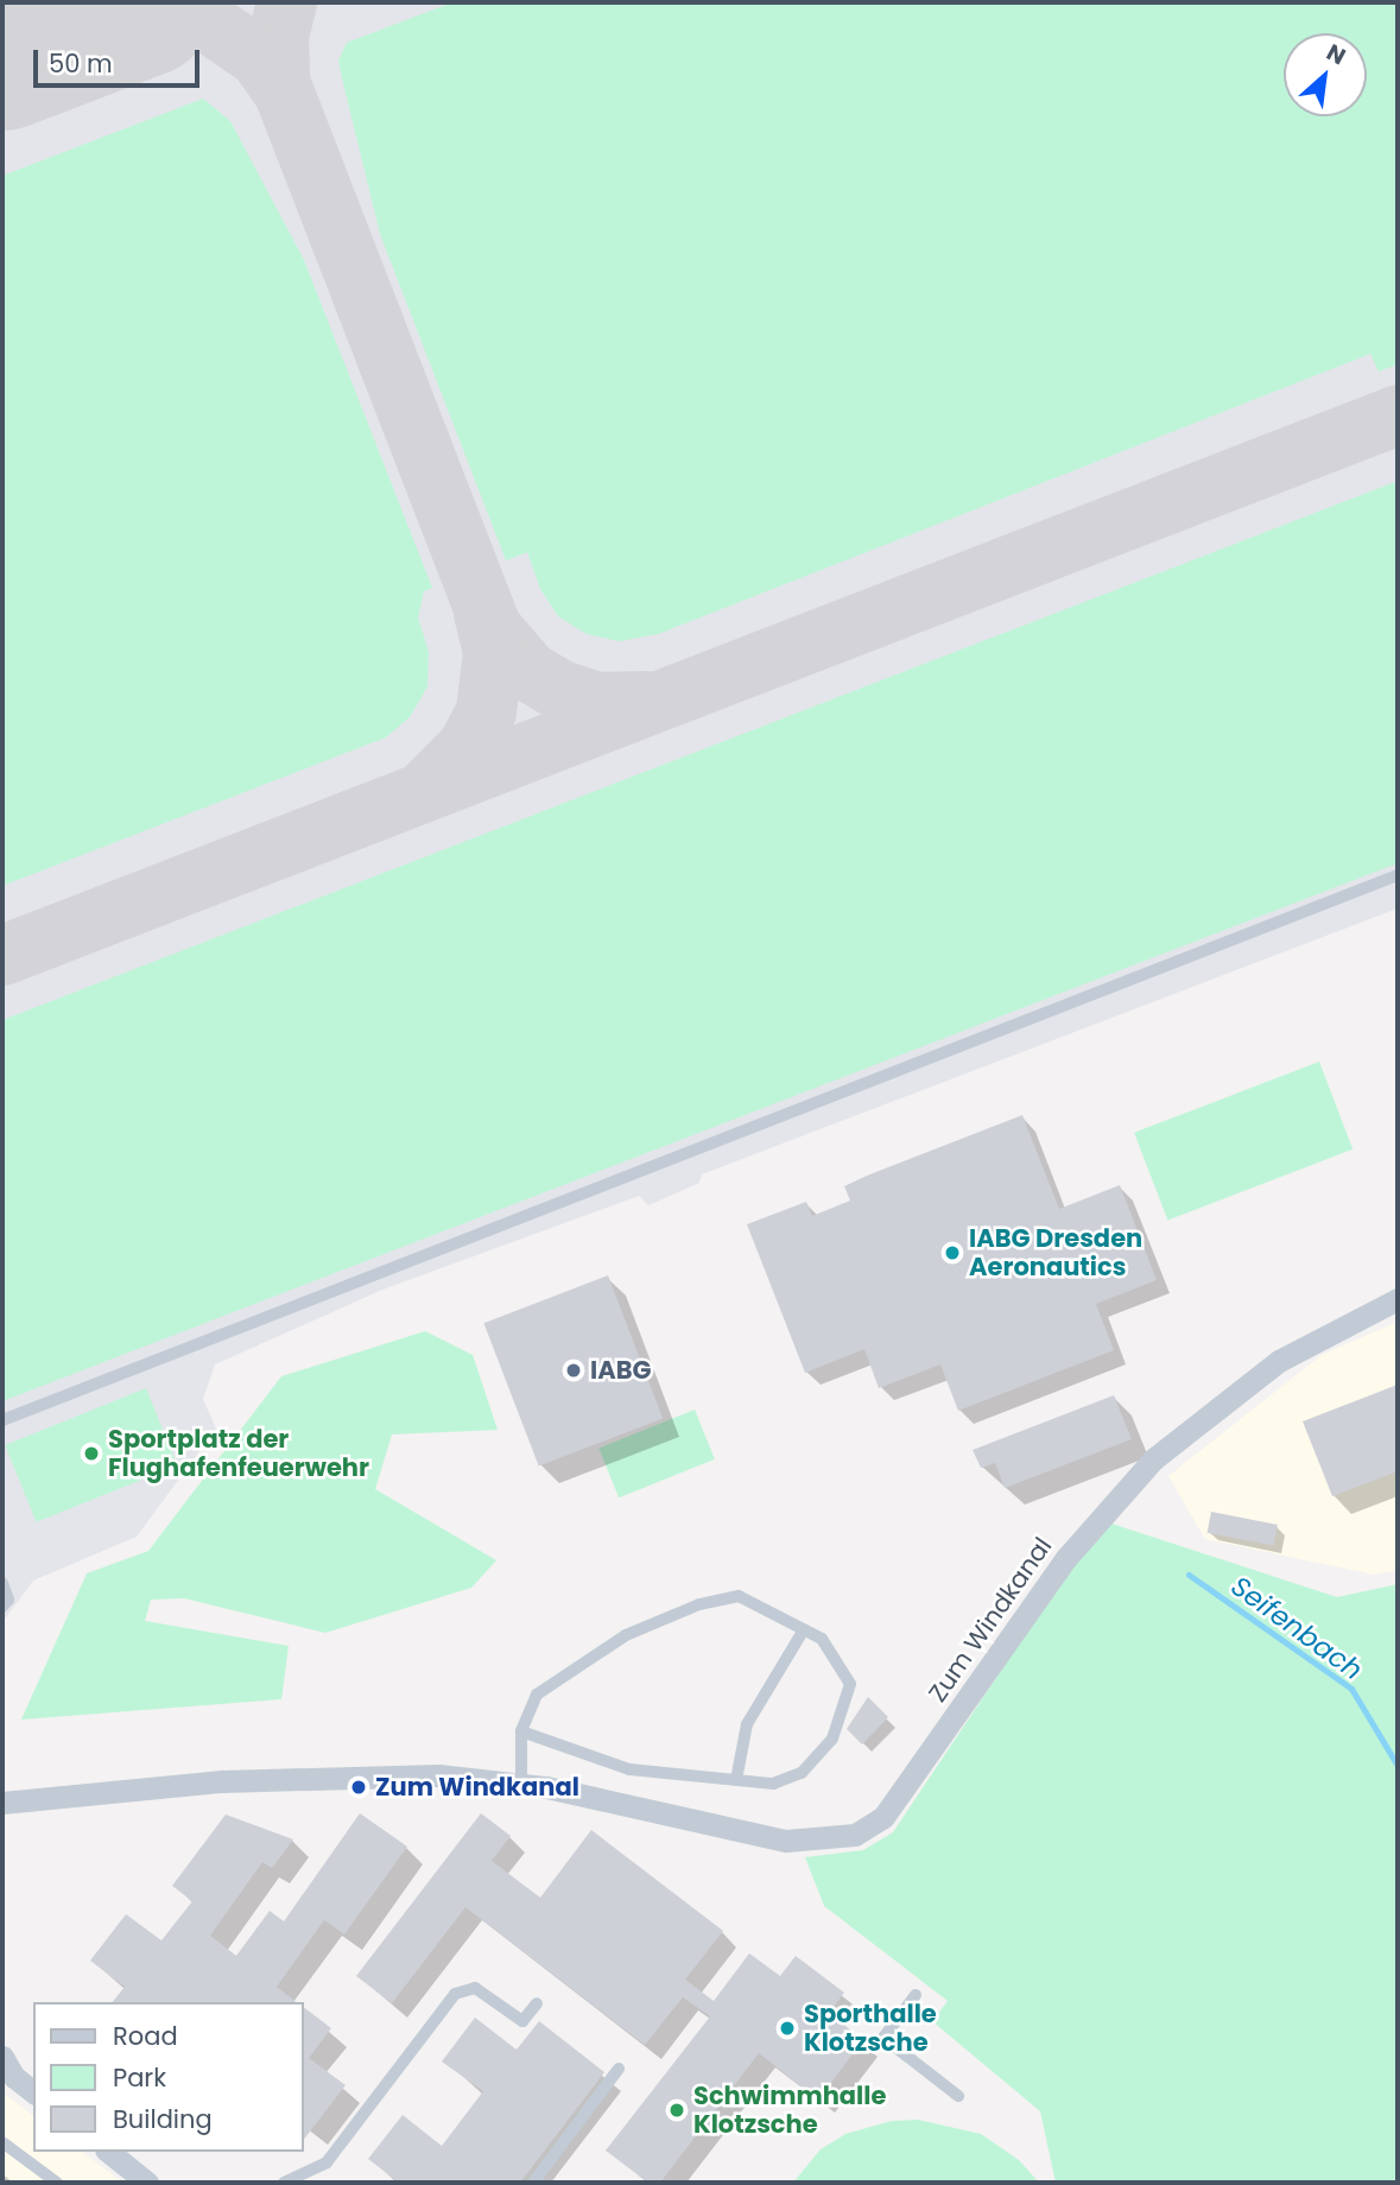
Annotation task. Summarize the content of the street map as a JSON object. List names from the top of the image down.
{
  "streets": {
    "street": ["Zum Windkanal"]
  },
  "water": ["Seifenbach"],
  "places": [
    "IABG Dresden Aeronautics",
    "IABG",
    "Sportplatz der Flughafenfeuerwehr",
    "Zum Windkanal",
    "Sporthalle Klotzsche",
    "Schwimmhalle Klotzsche"
  ],
  "legend": ["Road", "Park", "Building"],
  "scale_bar": "50 m",
  "north": "top right"
}
